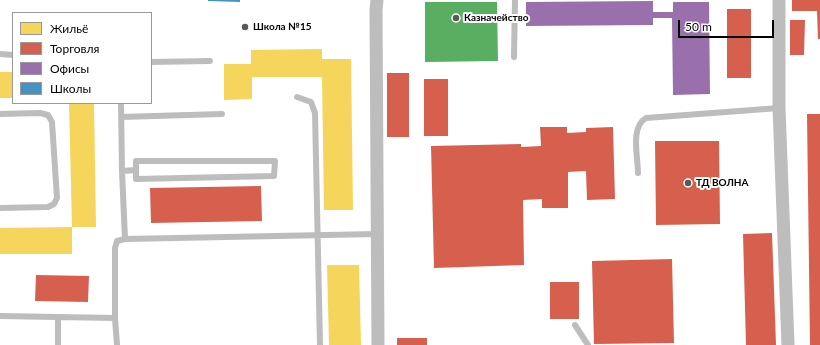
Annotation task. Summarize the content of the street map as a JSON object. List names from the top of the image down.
{
  "places": ["Казначейство", "Школа №15", "ТД ВОЛНА"],
  "legend": [
    "Жильё",
    "Торговля",
    "Офисы",
    "Школы"
  ],
  "scale_bar": "50 m"
}
